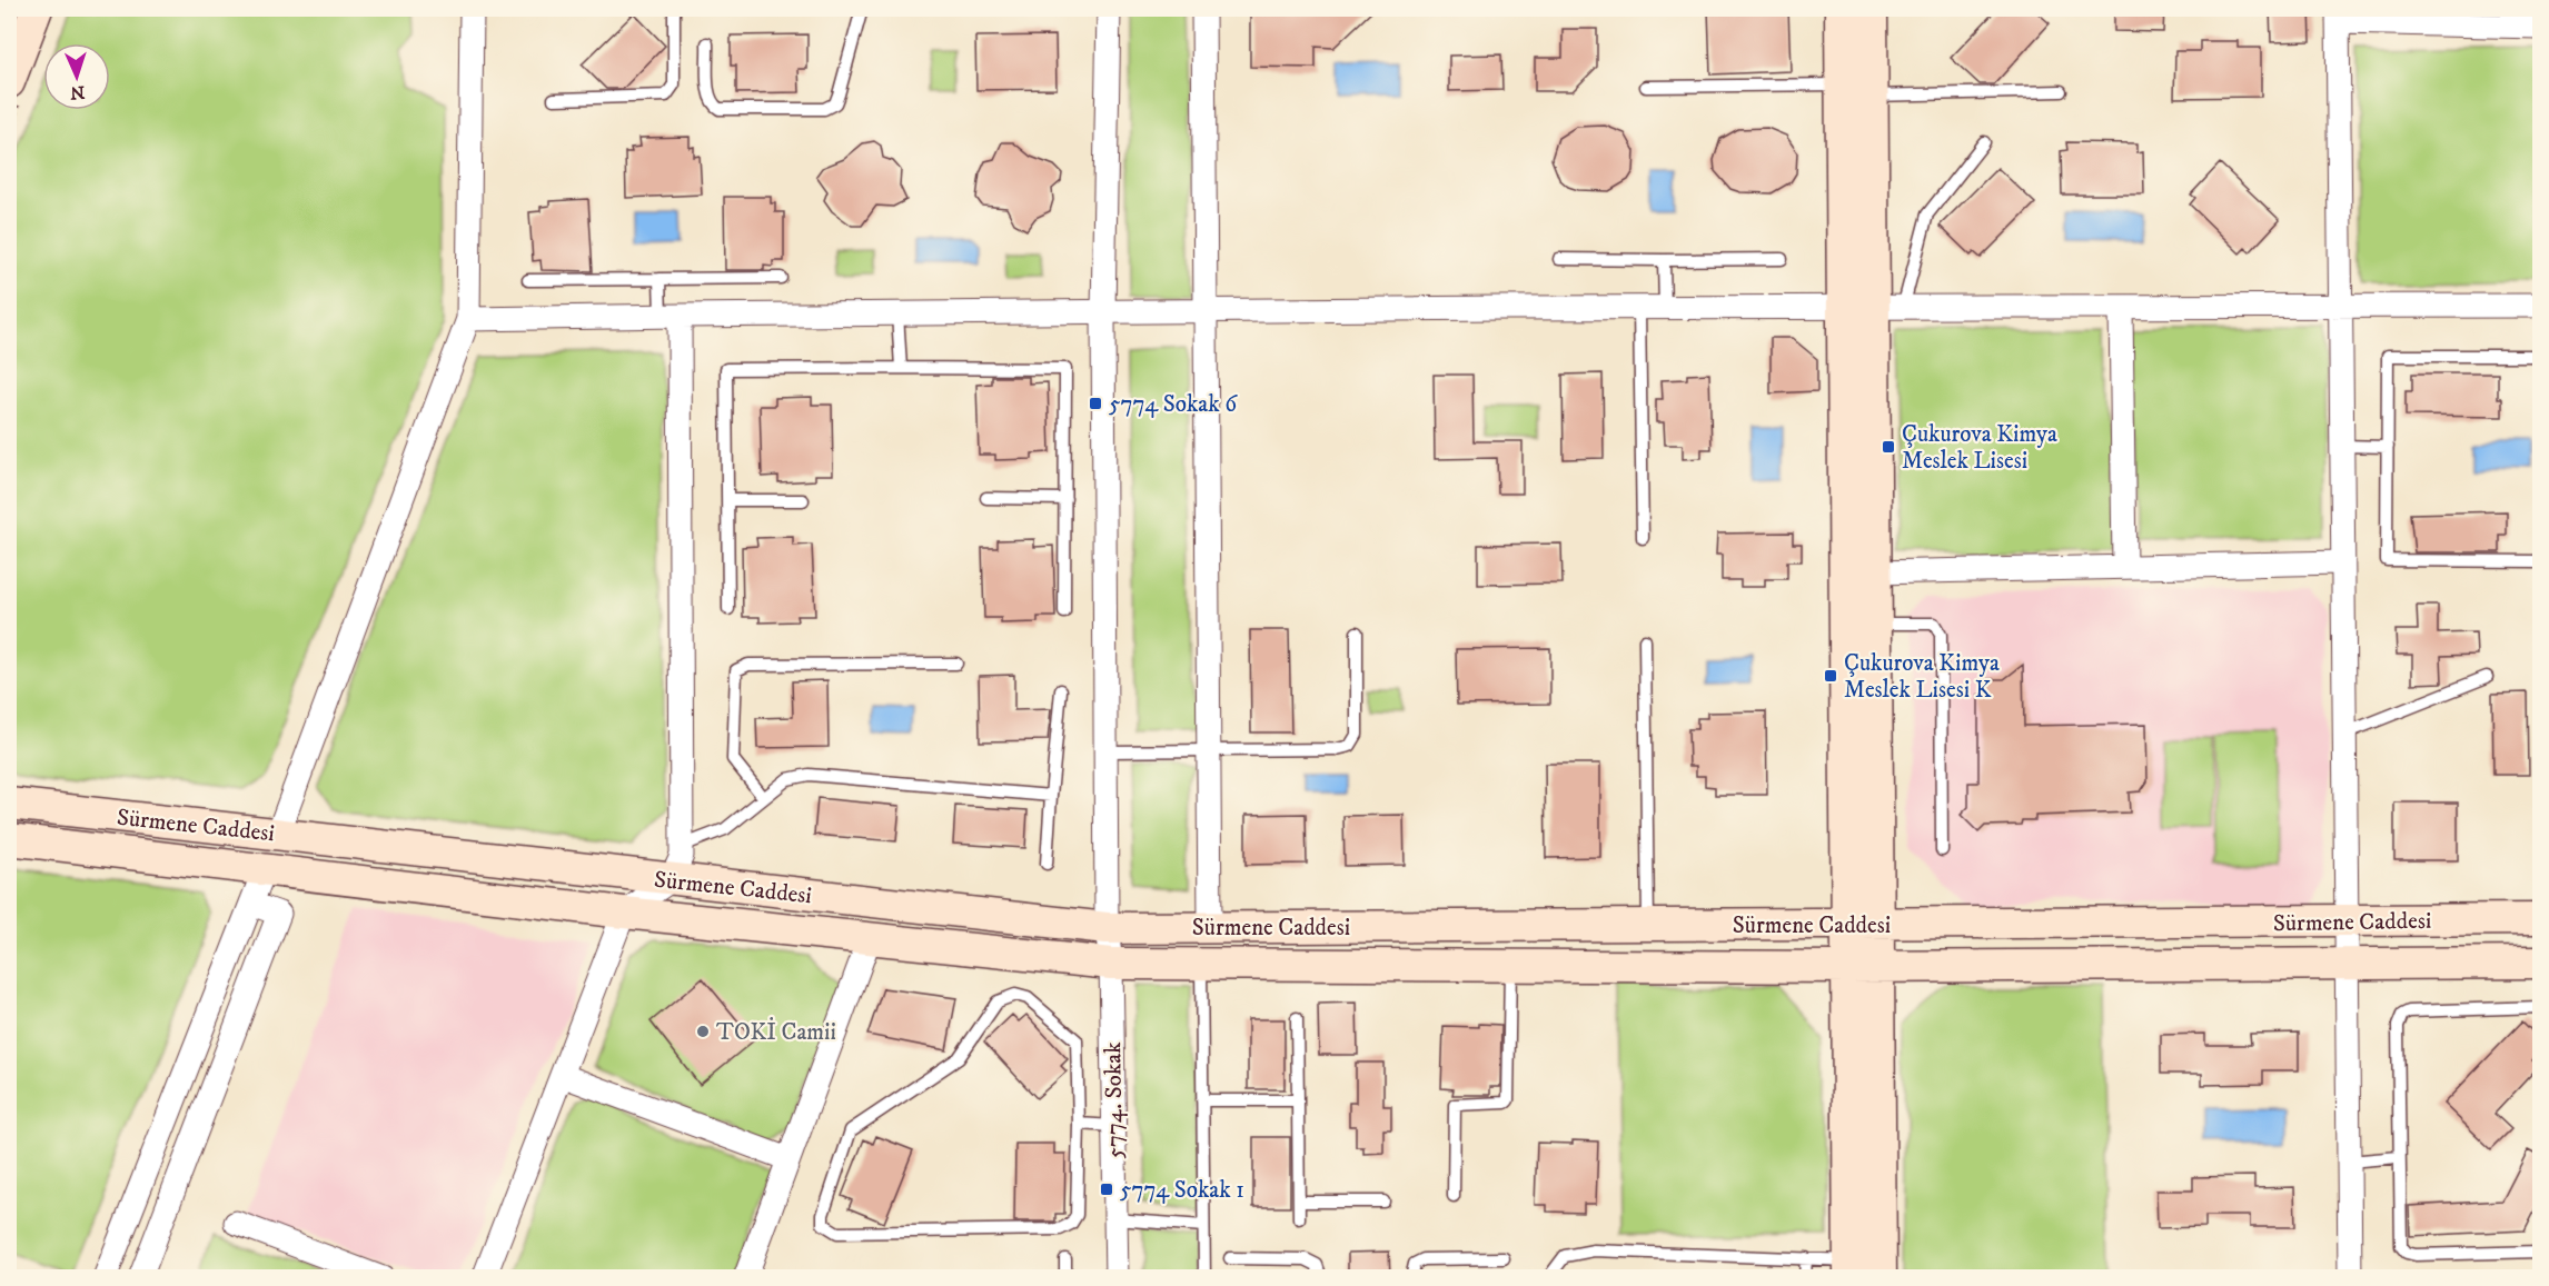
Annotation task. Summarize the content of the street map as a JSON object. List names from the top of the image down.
{
  "streets": {
    "street": ["Sürmene Caddesi", "5774. Sokak"]
  },
  "crossings": [
    ["Sürmene Caddesi", "5774. Sokak"]
  ],
  "places": {
    "transit": [
      "5774 Sokak 6",
      "Çukurova Kimya Meslek Lisesi",
      "Çukurova Kimya Meslek Lisesi K",
      "5774 Sokak 1"
    ],
    "other": ["TOKİ Camii"]
  },
  "north": "bottom"
}
